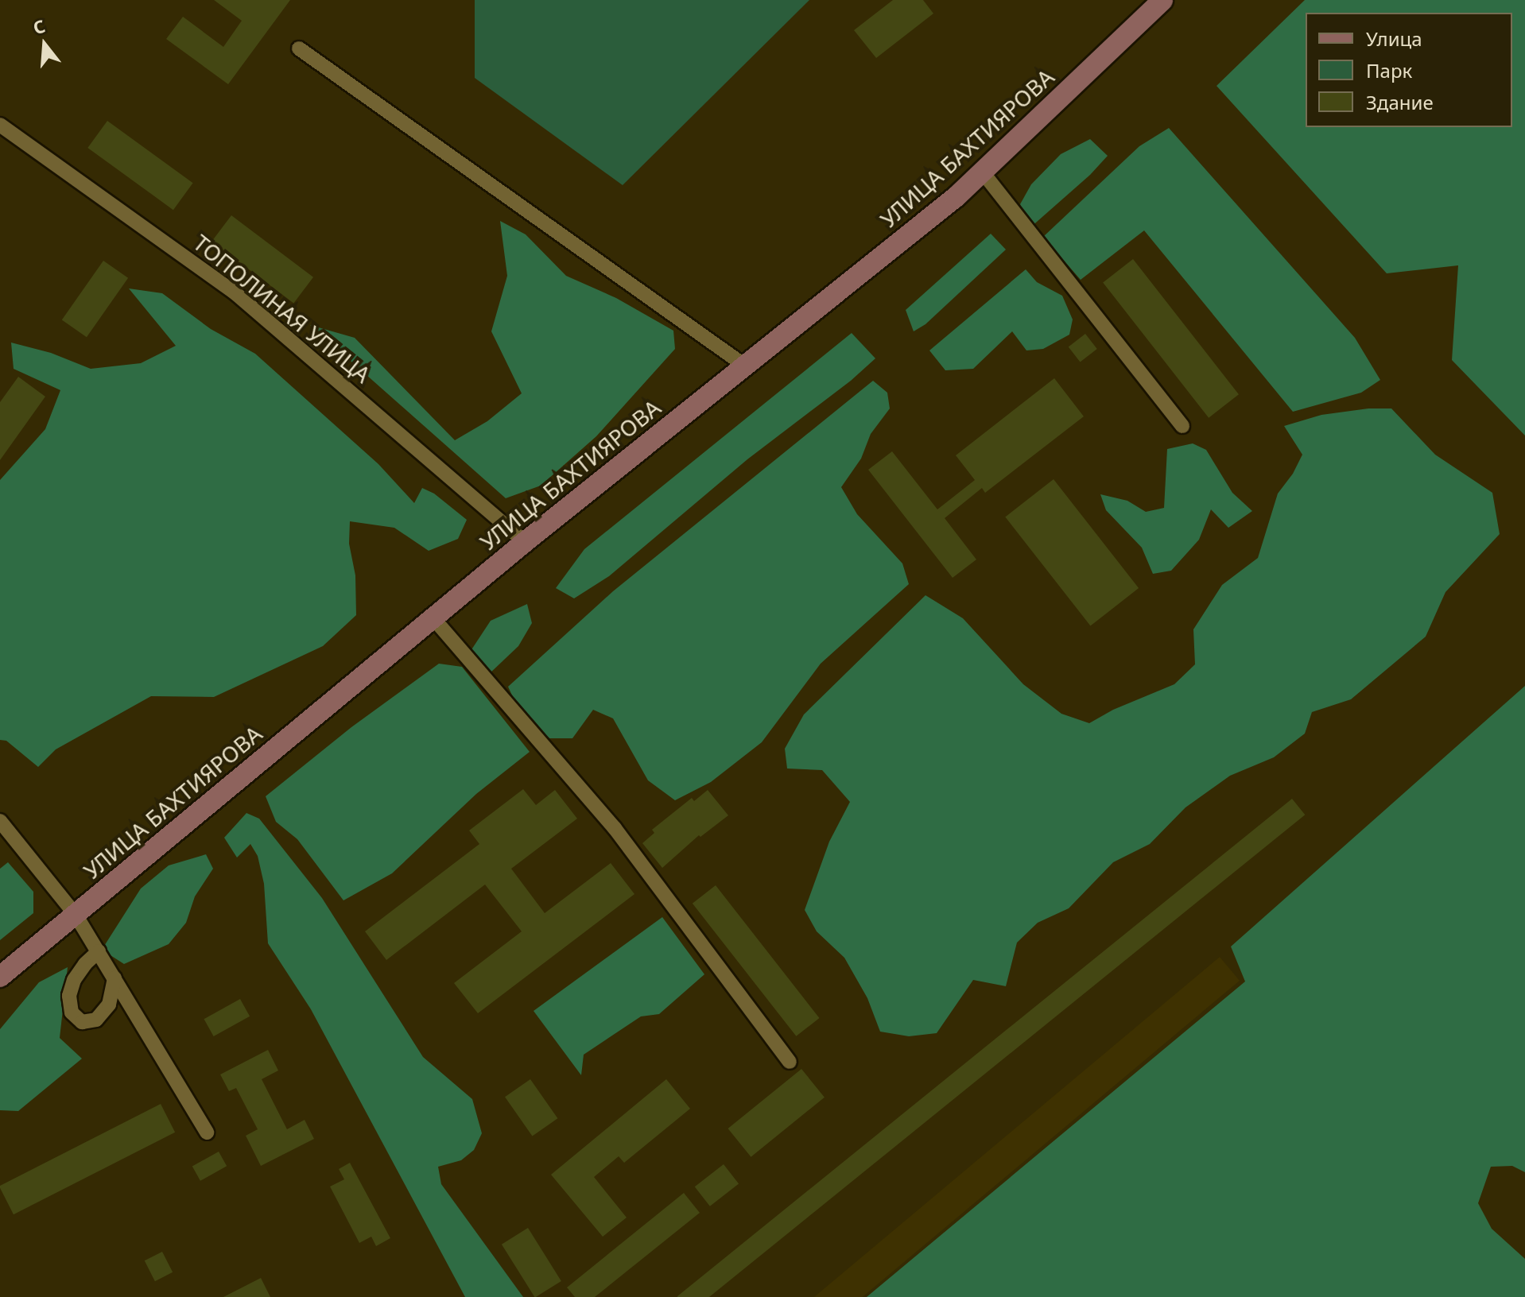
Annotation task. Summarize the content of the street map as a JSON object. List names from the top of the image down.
{
  "streets": {
    "main road": ["УЛИЦА БАХТИЯРОВА"],
    "street": ["ТОПОЛИНАЯ УЛИЦА"]
  },
  "crossings": [
    ["УЛИЦА БАХТИЯРОВА", "ТОПОЛИНАЯ УЛИЦА"]
  ],
  "legend": ["Улица", "Парк", "Здание"],
  "north": "top"
}
